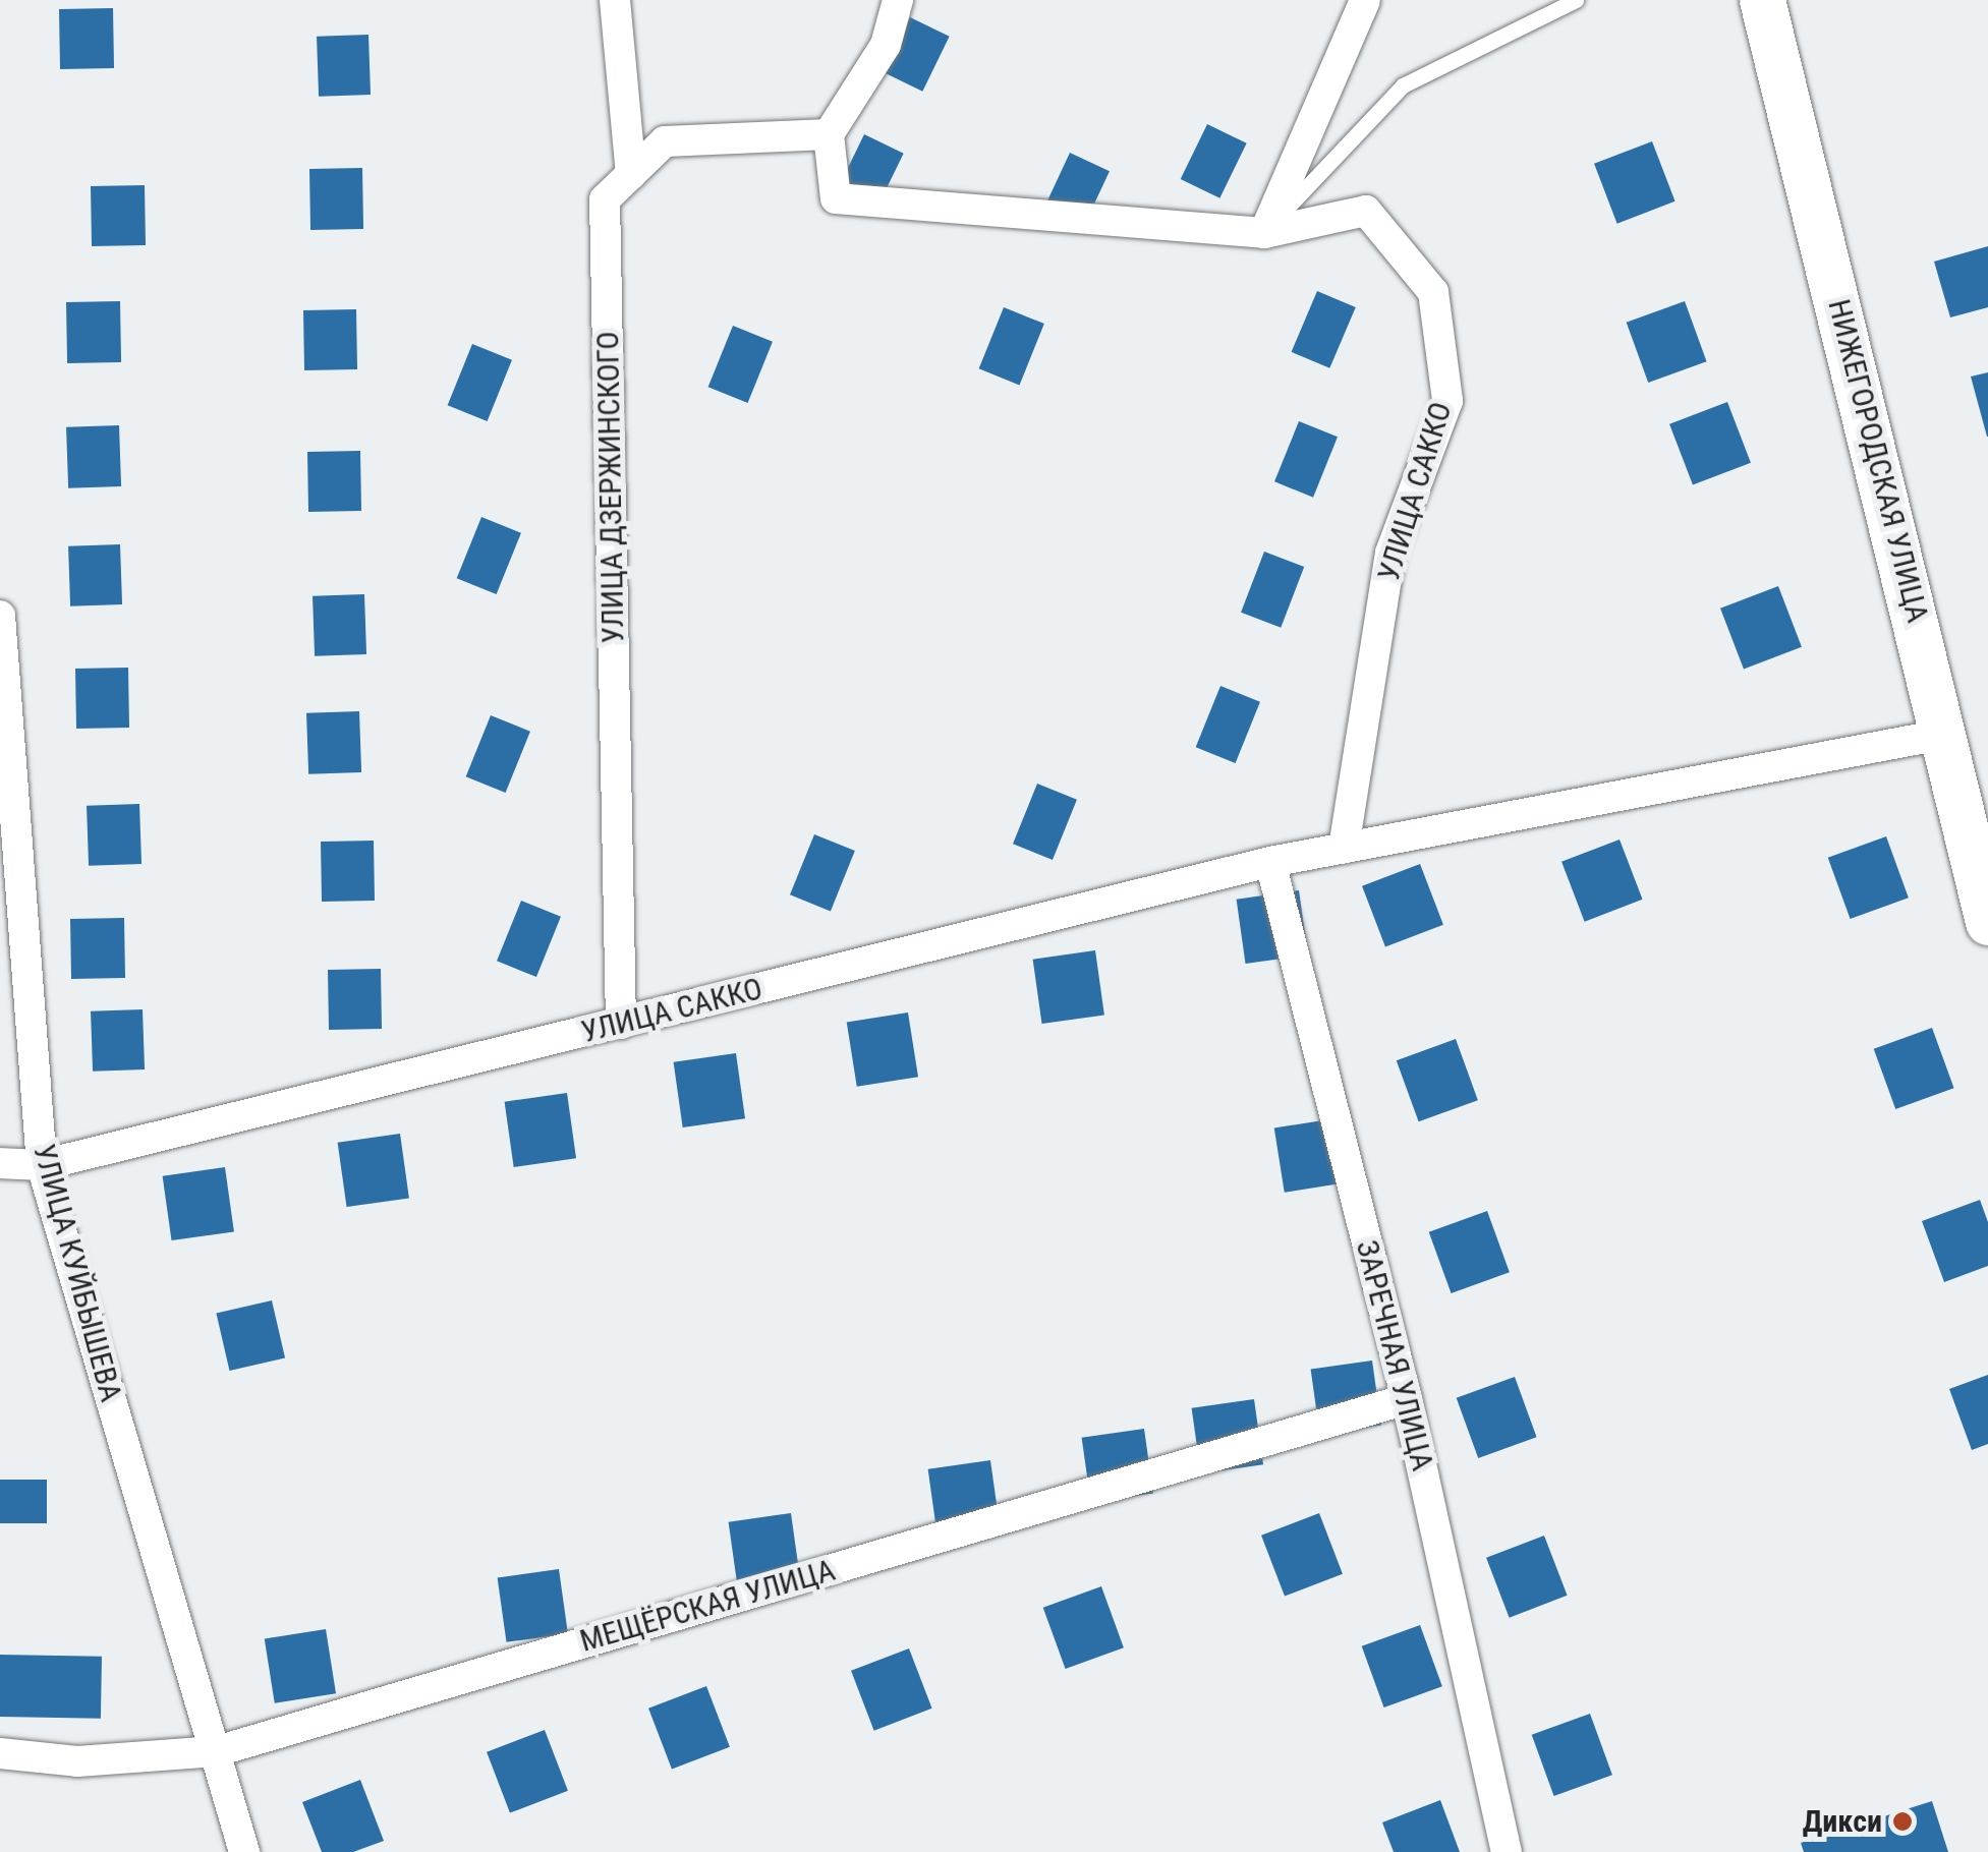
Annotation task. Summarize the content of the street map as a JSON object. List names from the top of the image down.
{
  "streets": {
    "main road": ["НИЖЕГОРОДСКАЯ УЛИЦА"],
    "street": [
      "УЛИЦА ДЗЕРЖИНСКОГО",
      "УЛИЦА САККО",
      "УЛИЦА КУЙБЫШЕВА",
      "ЗАРЕЧНАЯ УЛИЦА",
      "МЕЩЁРСКАЯ УЛИЦА"
    ]
  },
  "crossings": [
    ["НИЖЕГОРОДСКАЯ УЛИЦА", "УЛИЦА САККО"],
    ["УЛИЦА ДЗЕРЖИНСКОГО", "УЛИЦА САККО"],
    ["УЛИЦА САККО", "УЛИЦА КУЙБЫШЕВА"],
    ["УЛИЦА САККО", "ЗАРЕЧНАЯ УЛИЦА"],
    ["УЛИЦА КУЙБЫШЕВА", "МЕЩЁРСКАЯ УЛИЦА"],
    ["ЗАРЕЧНАЯ УЛИЦА", "МЕЩЁРСКАЯ УЛИЦА"]
  ],
  "places": ["Дикси"]
}
